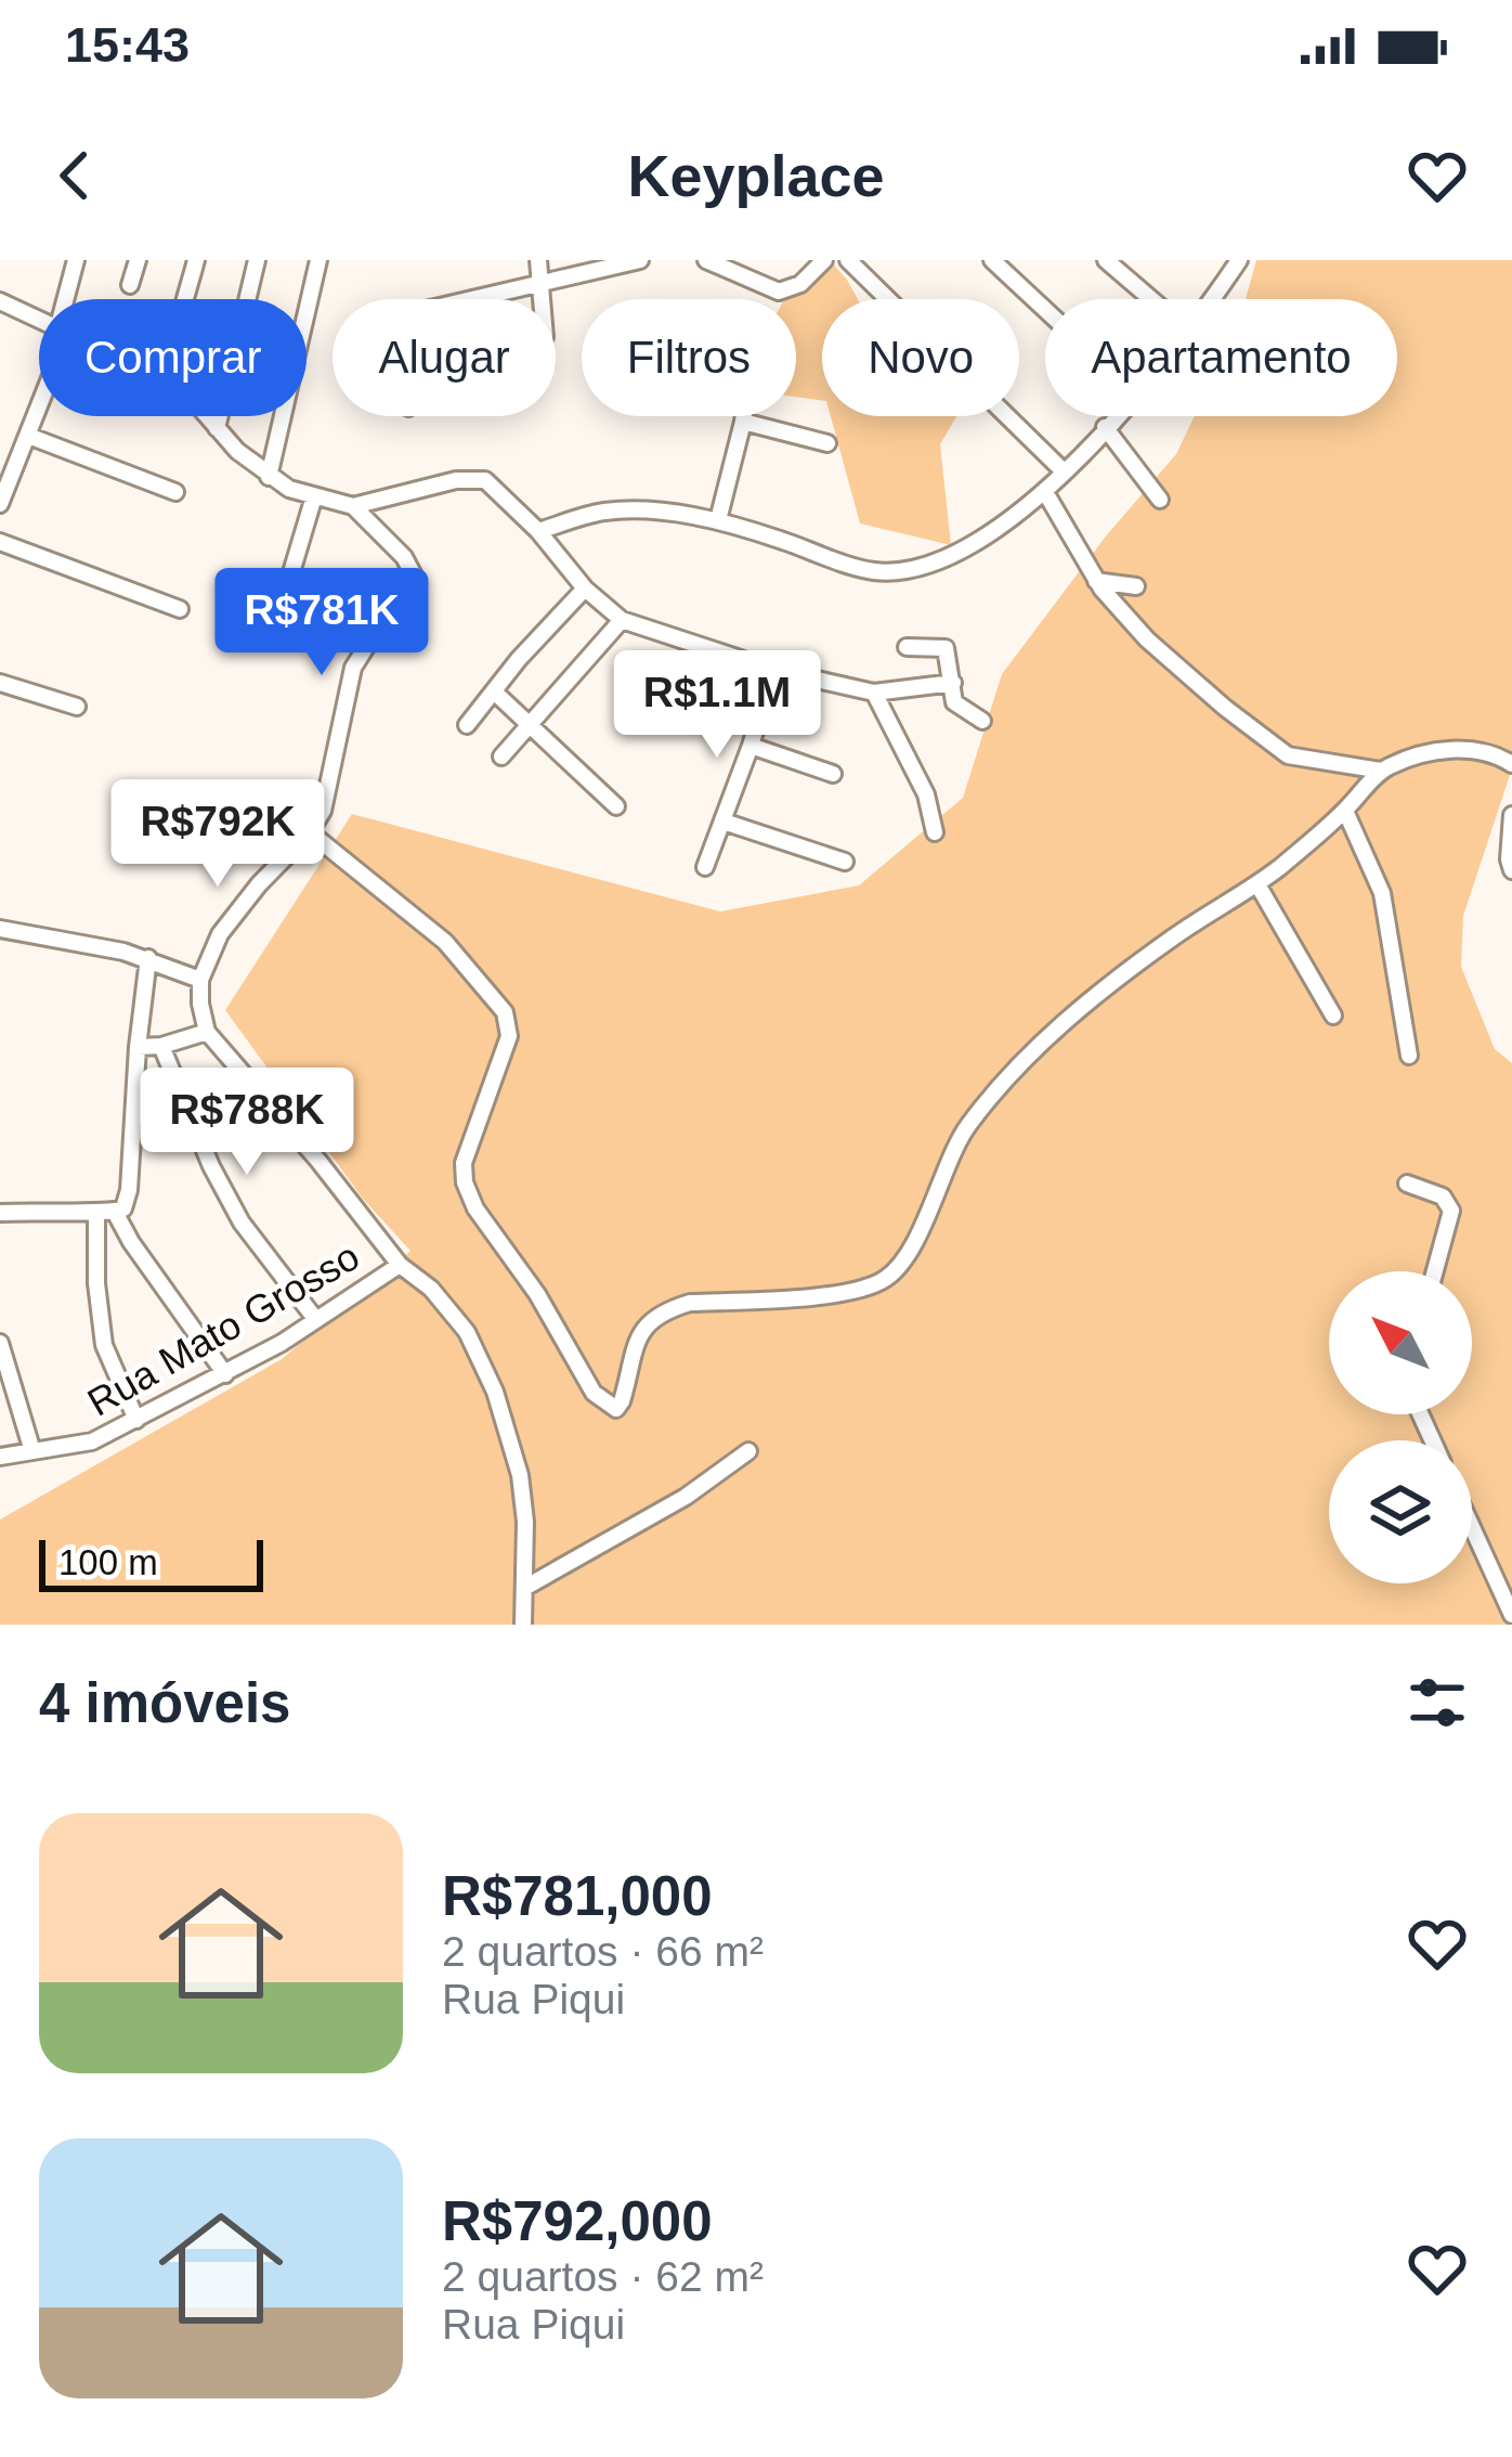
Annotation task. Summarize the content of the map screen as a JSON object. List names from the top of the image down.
{
  "streets": {
    "street": ["Rua Mato Grosso"]
  },
  "scale_bar": "100 m",
  "north": "top left",
  "page": {
    "status": "15:43",
    "header": "Keyplace",
    "chip": [
      "Comprar",
      "Alugar",
      "Filtros",
      "Novo",
      "Apartamento"
    ],
    "price": [
      "R$781K",
      "R$1.1M",
      "R$792K",
      "R$788K"
    ],
    "scale": "100 m",
    "heading": "4 imóveis",
    "list": [
      {
        "name": "R$781,000",
        "note": "2 quartos · 66 m² · Rua Piqui"
      },
      {
        "name": "R$792,000",
        "note": "2 quartos · 62 m² · Rua Piqui"
      }
    ]
  }
}
